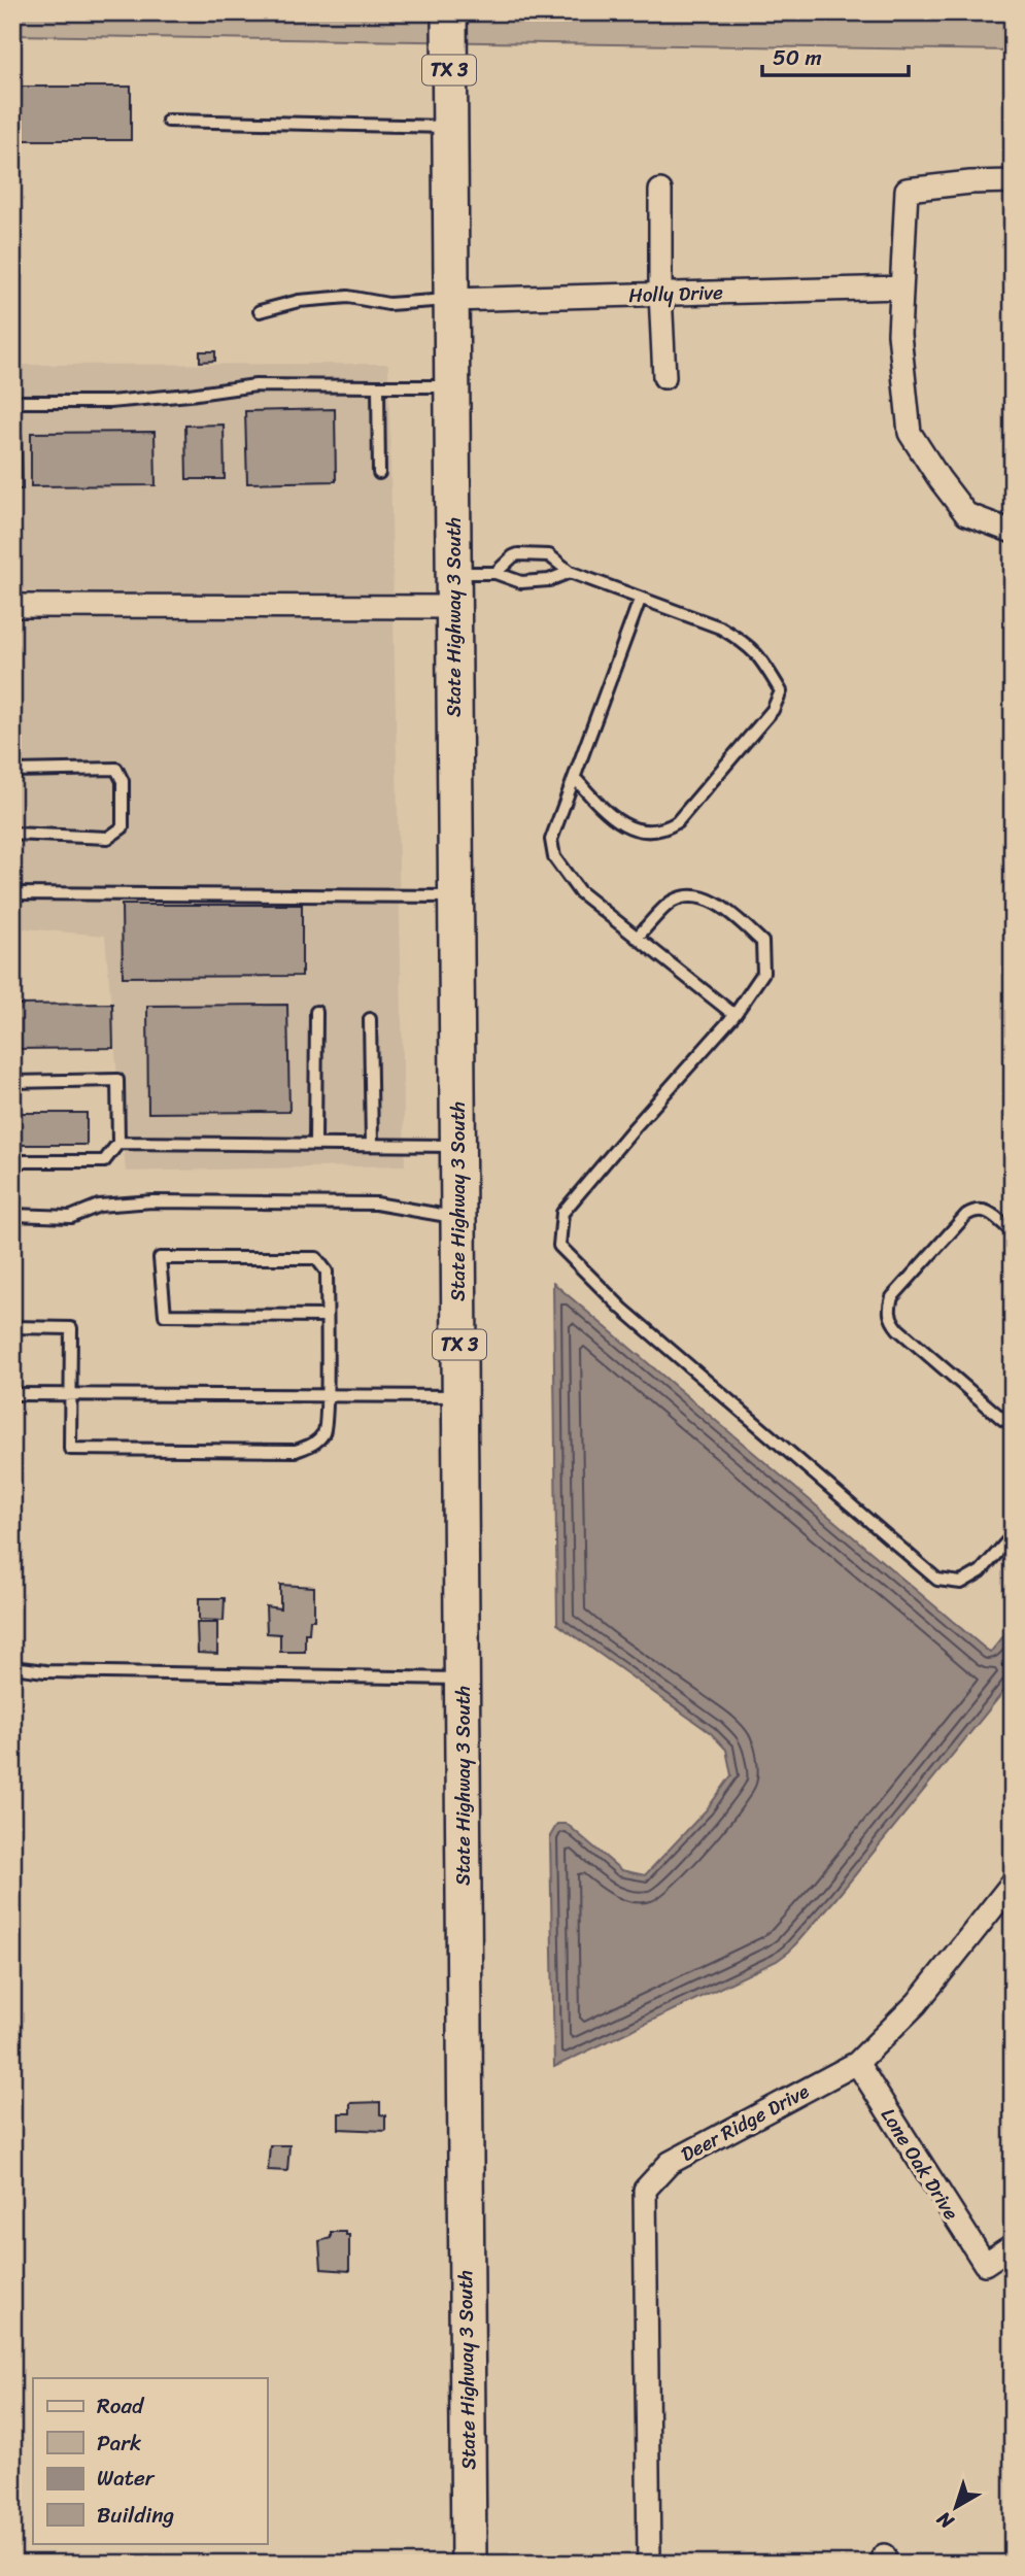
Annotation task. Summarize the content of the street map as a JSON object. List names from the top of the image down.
{
  "streets": {
    "main road": ["TX 3", "State Highway 3 South"],
    "street": ["Holly Drive", "Deer Ridge Drive", "Lone Oak Drive"]
  },
  "crossings": [
    ["Holly Drive", "State Highway 3 South"],
    ["Deer Ridge Drive", "Lone Oak Drive"]
  ],
  "legend": [
    "Road",
    "Park",
    "Water",
    "Building"
  ],
  "scale_bar": "50 m",
  "north": "bottom left"
}
